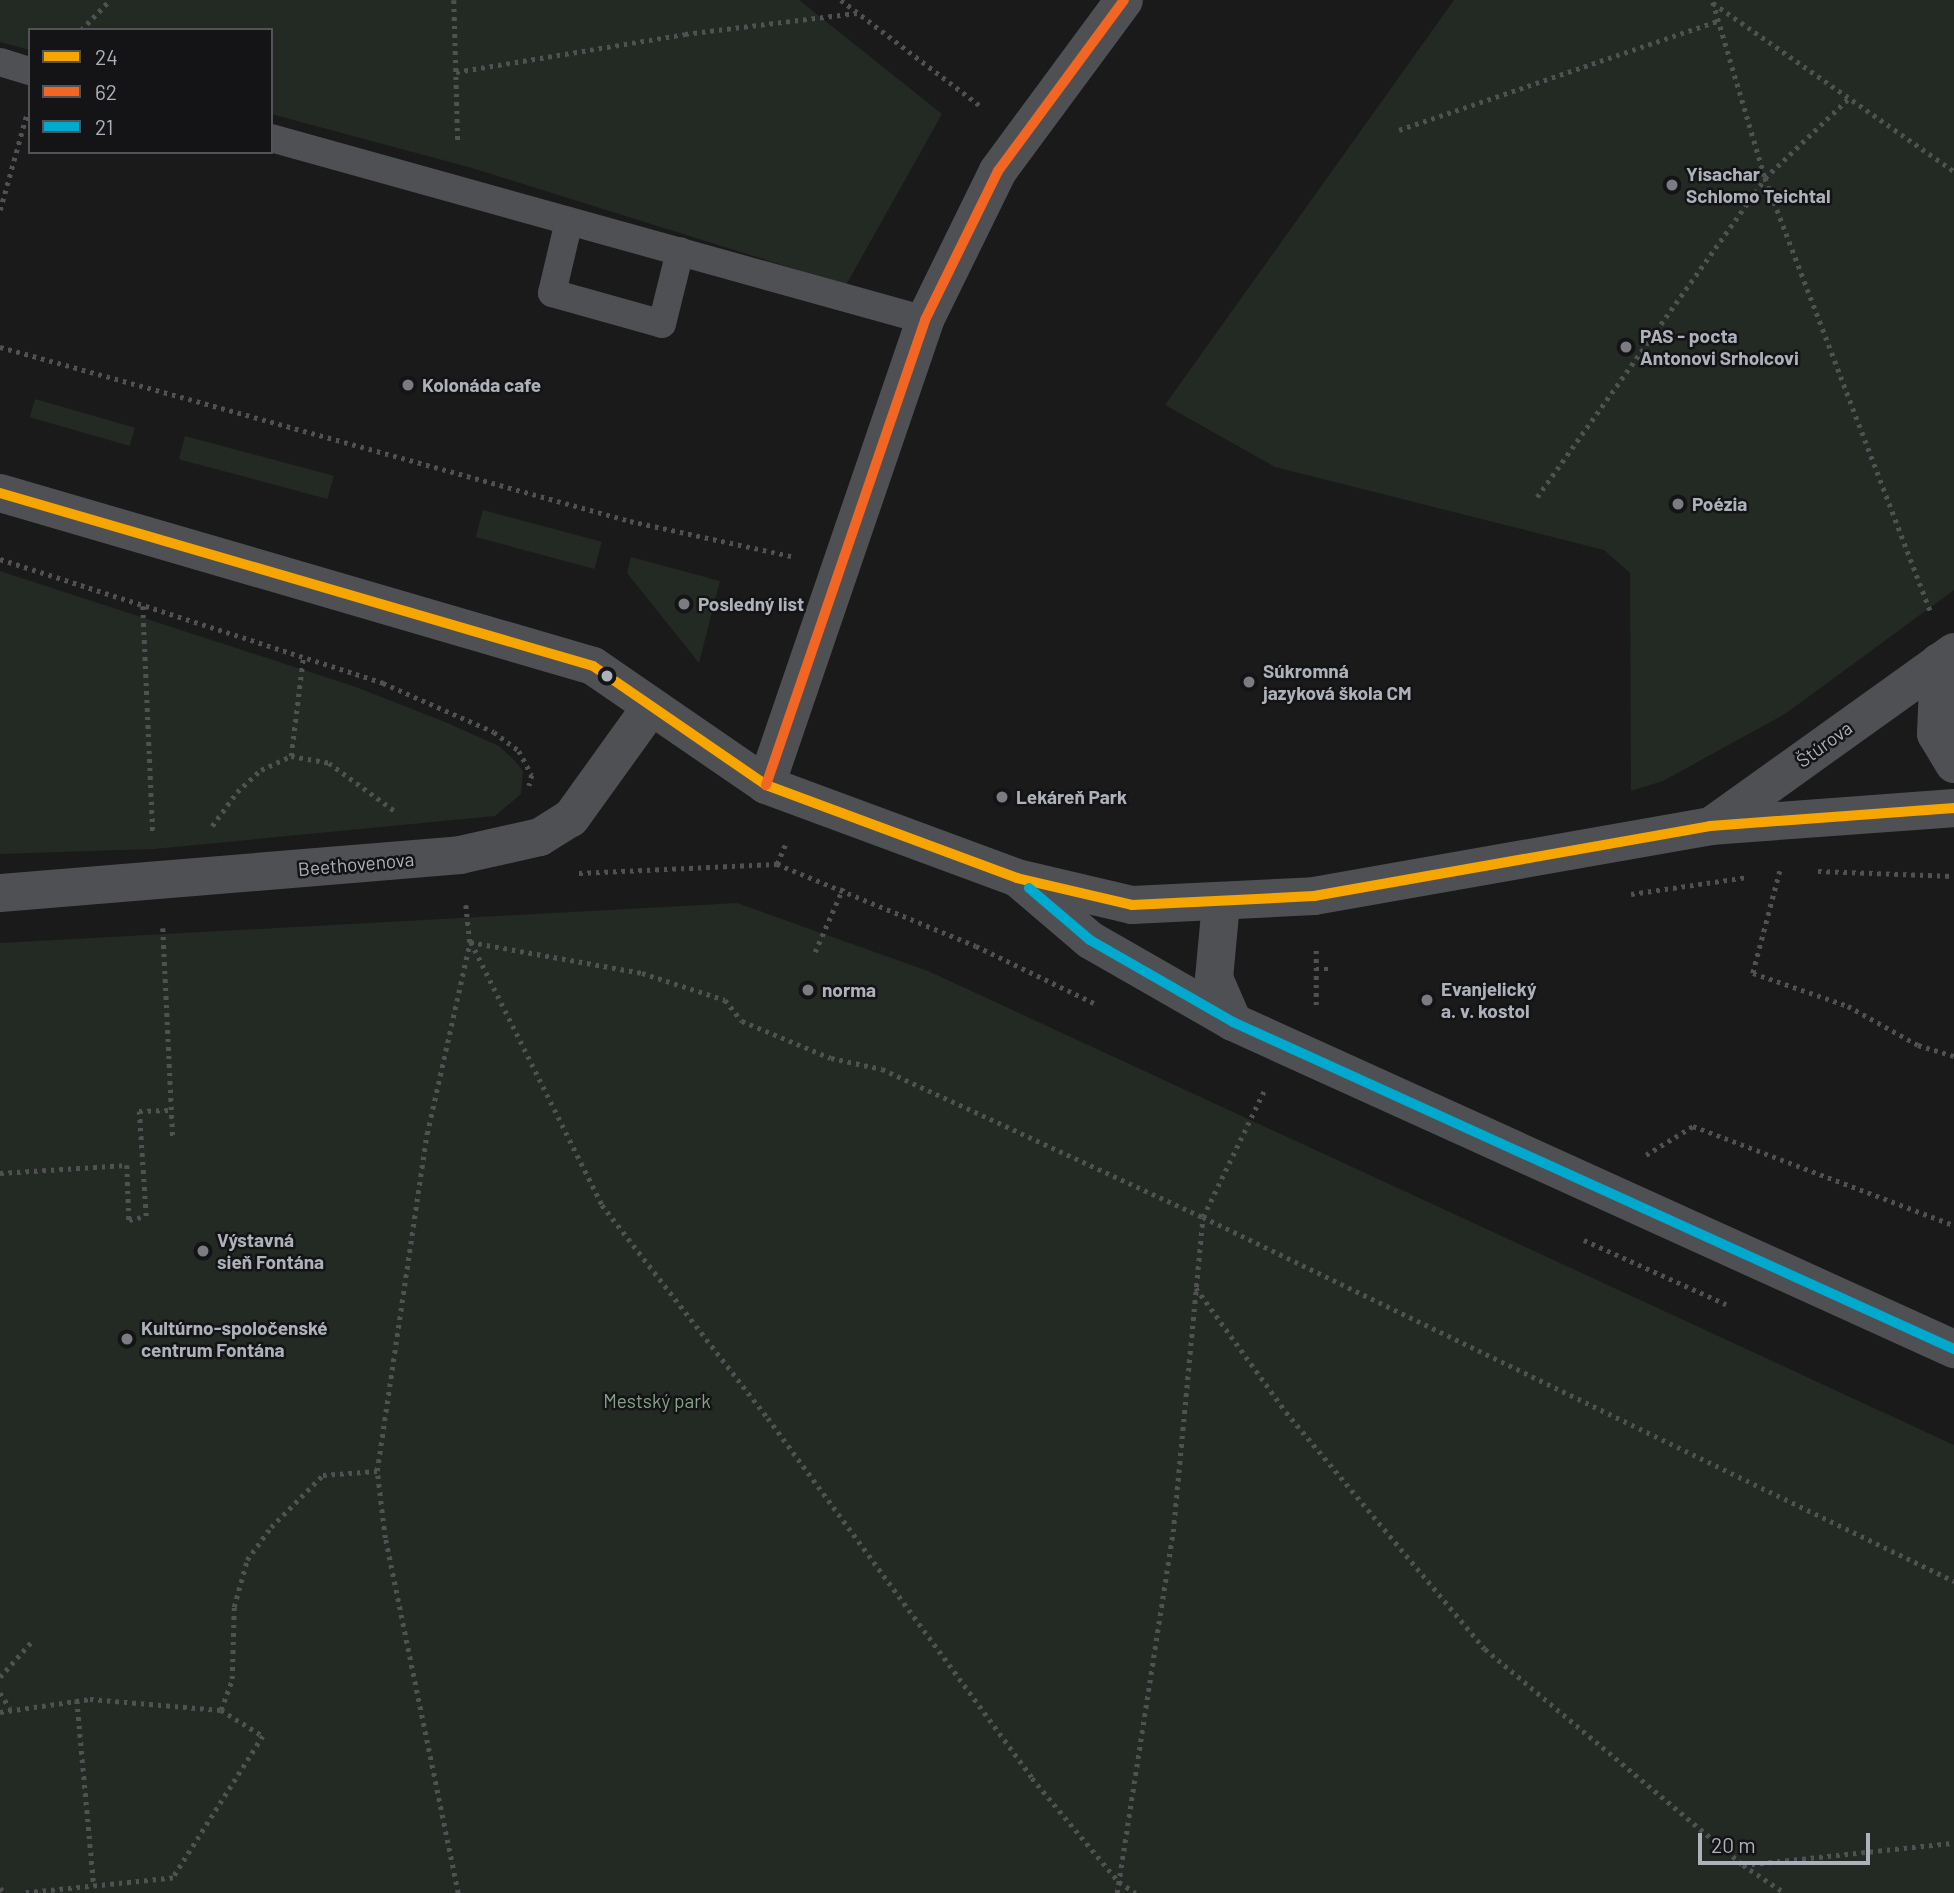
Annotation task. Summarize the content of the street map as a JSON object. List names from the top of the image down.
{
  "streets": {
    "street": ["Štúrova", "Beethovenova"]
  },
  "parks": ["Mestský park"],
  "places": [
    "Yisachar Schlomo Teichtal",
    "PAS - pocta Antonovi Srholcovi",
    "Kolonáda cafe",
    "Poézia",
    "Posledný list",
    "Súkromná jazyková škola CM",
    "Lekáreň Park",
    "norma",
    "Evanjelický a. v. kostol",
    "Výstavná sieň Fontána",
    "Kultúrno-spoločenské centrum Fontána"
  ],
  "lines": ["transit line 62", "transit line 24", "transit line 21"],
  "legend": ["24", "62", "21"],
  "scale_bar": "20 m"
}
